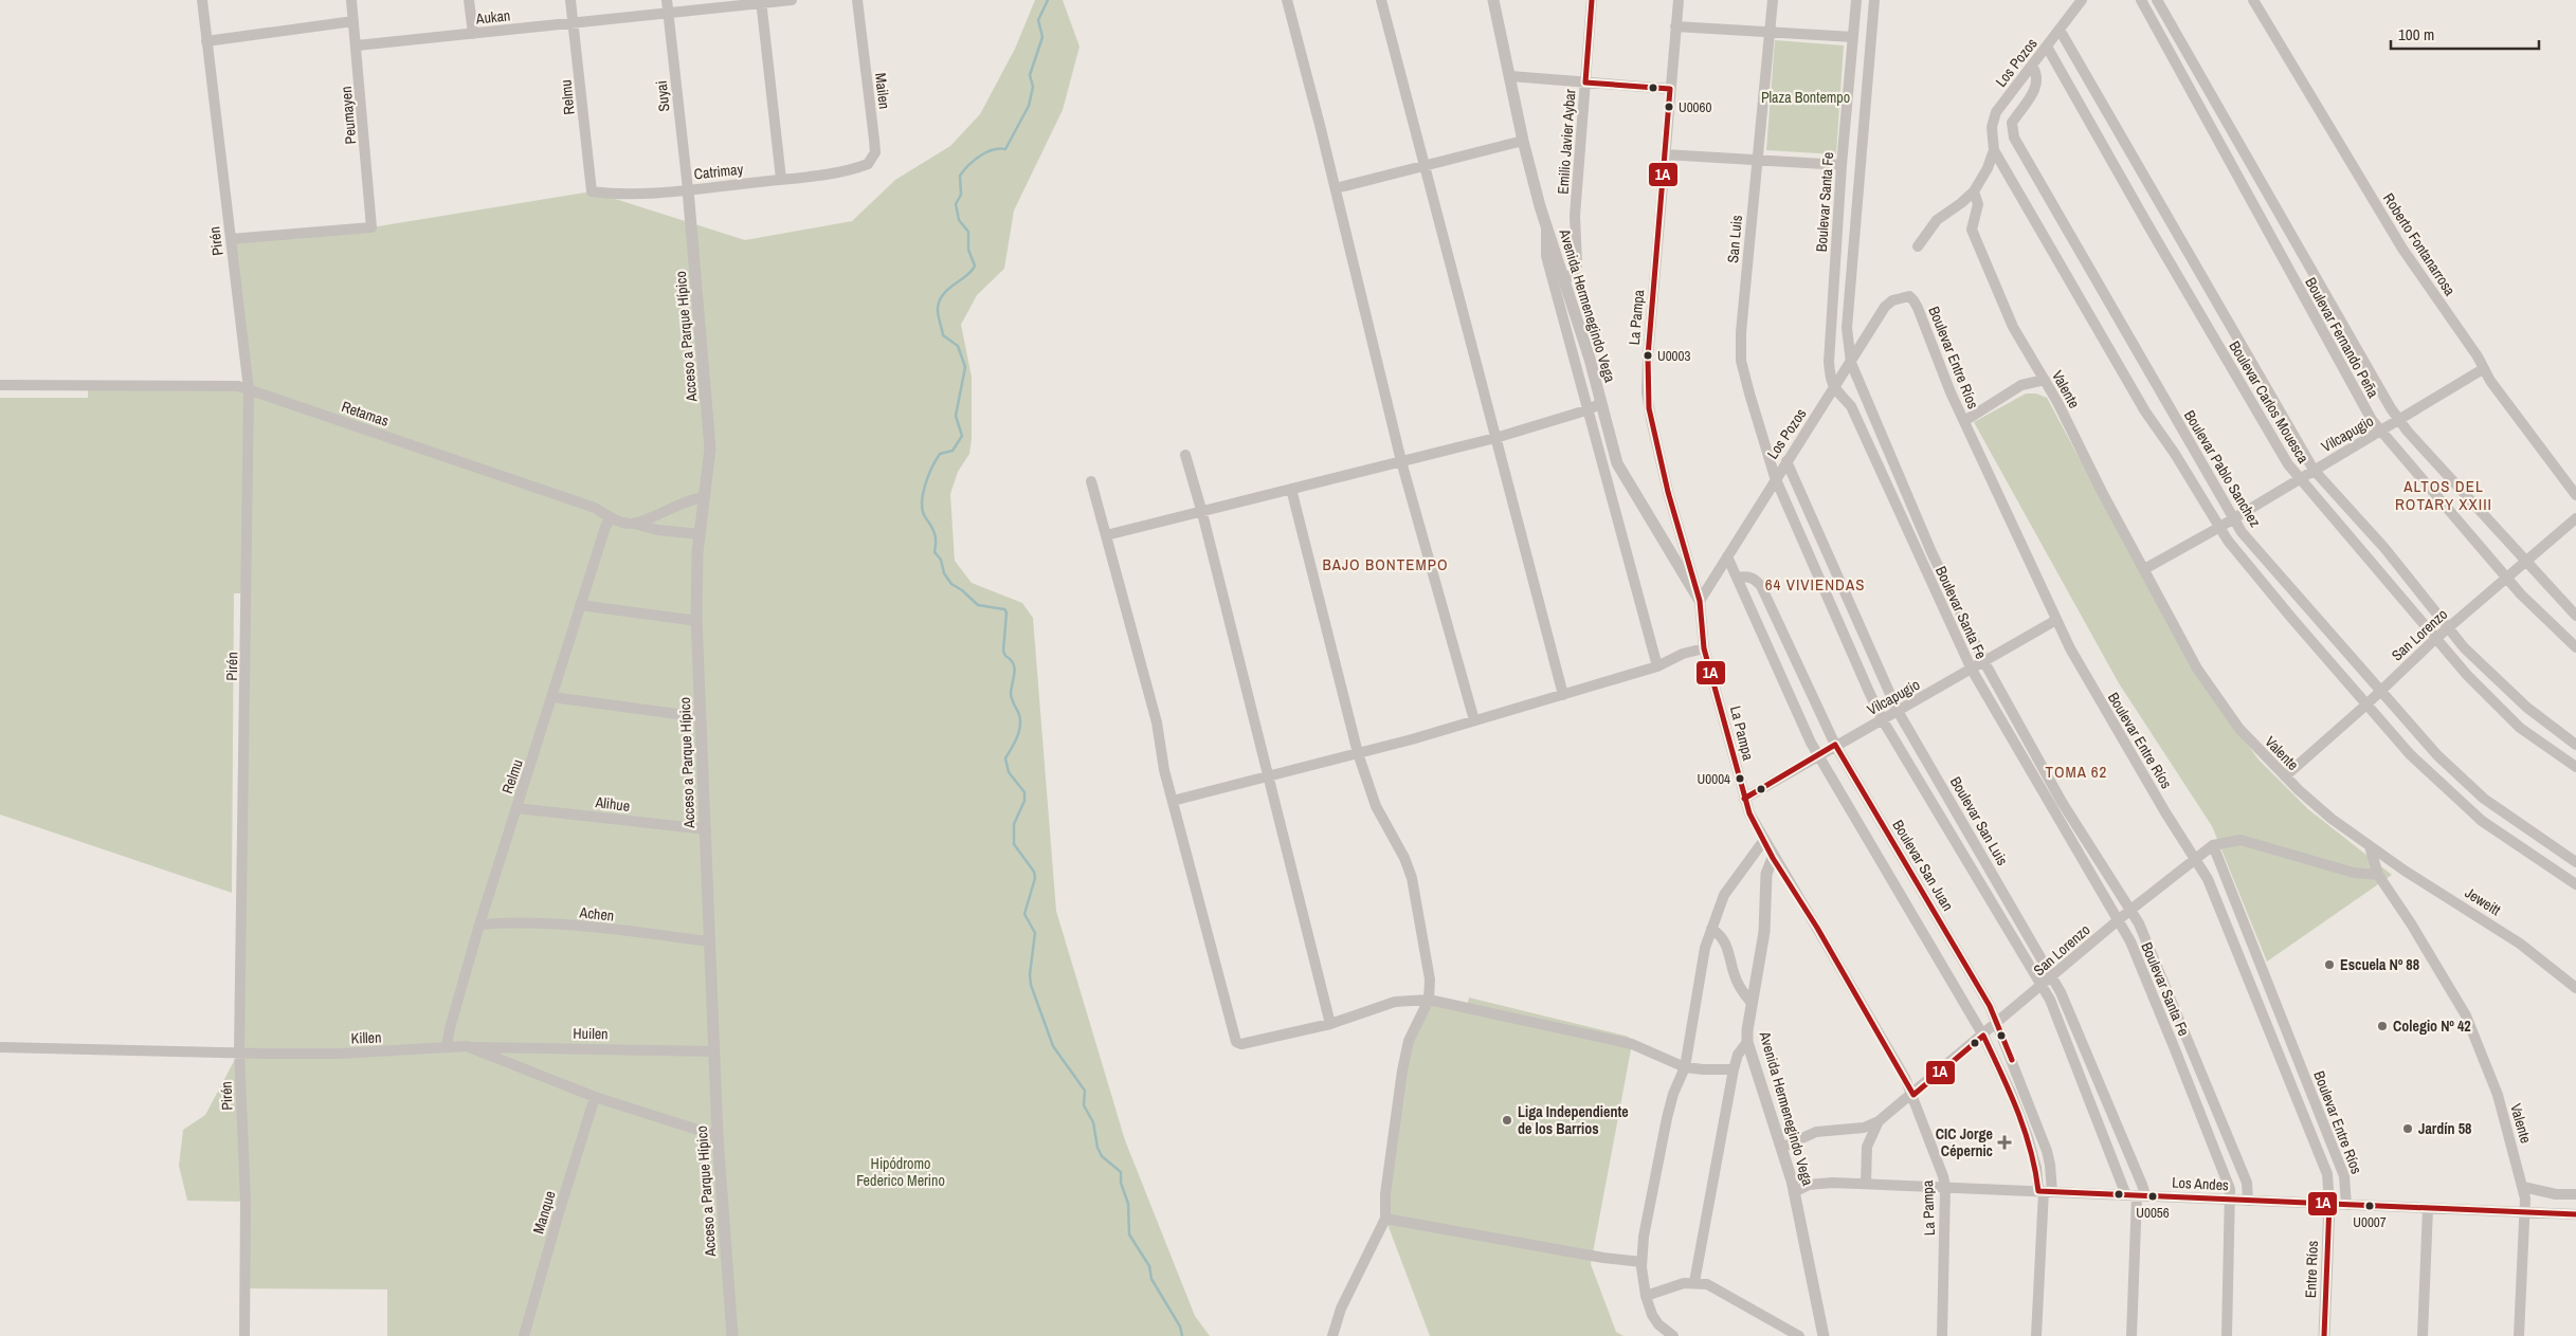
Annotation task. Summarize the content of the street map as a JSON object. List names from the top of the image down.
{
  "streets": {
    "street": [
      "Aukan",
      "Los Pozos",
      "Mailen",
      "Suyai",
      "Relmu",
      "Peumayen",
      "Emilio Javier Aybar",
      "Catrimay",
      "Boulevar Santa Fe",
      "San Luis",
      "Pirén",
      "Roberto Fontanarrosa",
      "Avenida Hermenegindo Vega",
      "La Pampa",
      "Acceso a Parque Hípico",
      "Boulevar Fernando Peña",
      "Boulevar Entre Ríos",
      "Valente",
      "Boulevar Carlos Mouesca",
      "Retamas",
      "Vilcapugio",
      "Boulevar Pablo Sanchez",
      "San Lorenzo",
      "Alihue",
      "Boulevar San Luis",
      "Boulevar San Juan",
      "Jeweitt",
      "Achen",
      "Huilen",
      "Killen",
      "Los Andes",
      "Manque",
      "Entre Ríos"
    ]
  },
  "crossings": [
    ["Aukan", "Suyai"],
    ["Aukan", "Relmu"],
    ["Aukan", "Peumayen"],
    ["Los Pozos", "Boulevar Santa Fe"],
    ["Los Pozos", "San Luis"],
    ["Los Pozos", "Avenida Hermenegindo Vega"],
    ["Los Pozos", "La Pampa"],
    ["Los Pozos", "Boulevar Entre Ríos"],
    ["Los Pozos", "Valente"],
    ["Los Pozos", "Boulevar Carlos Mouesca"],
    ["Los Pozos", "Boulevar Pablo Sanchez"],
    ["Los Pozos", "Boulevar San Luis"],
    ["Mailen", "Catrimay"],
    ["Suyai", "Catrimay"],
    ["Suyai", "Acceso a Parque Hípico"],
    ["Relmu", "Catrimay"],
    ["Relmu", "Retamas"],
    ["Relmu", "Alihue"],
    ["Relmu", "Achen"],
    ["Relmu", "Killen"],
    ["Peumayen", "Pirén"],
    ["Emilio Javier Aybar", "Avenida Hermenegindo Vega"],
    ["Catrimay", "Acceso a Parque Hípico"],
    ["Boulevar Santa Fe", "Vilcapugio"],
    ["Boulevar Santa Fe", "San Lorenzo"],
    ["Boulevar Santa Fe", "Los Andes"],
    ["San Luis", "Boulevar San Luis"],
    ["Pirén", "Retamas"],
    ["Pirén", "Killen"],
    ["Roberto Fontanarrosa", "Vilcapugio"],
    ["Avenida Hermenegindo Vega", "La Pampa"],
    ["Avenida Hermenegindo Vega", "San Lorenzo"],
    ["Avenida Hermenegindo Vega", "Los Andes"],
    ["La Pampa", "Vilcapugio"],
    ["La Pampa", "San Lorenzo"],
    ["La Pampa", "Los Andes"],
    ["Acceso a Parque Hípico", "Retamas"],
    ["Acceso a Parque Hípico", "Alihue"],
    ["Acceso a Parque Hípico", "Achen"],
    ["Acceso a Parque Hípico", "Huilen"],
    ["Acceso a Parque Hípico", "Killen"],
    ["Boulevar Fernando Peña", "Vilcapugio"],
    ["Boulevar Fernando Peña", "San Lorenzo"],
    ["Boulevar Entre Ríos", "Vilcapugio"],
    ["Boulevar Entre Ríos", "San Lorenzo"],
    ["Boulevar Entre Ríos", "Los Andes"],
    ["Boulevar Entre Ríos", "Entre Ríos"],
    ["Valente", "Vilcapugio"],
    ["Valente", "San Lorenzo"],
    ["Valente", "Jeweitt"],
    ["Valente", "Los Andes"],
    ["Boulevar Carlos Mouesca", "Vilcapugio"],
    ["Boulevar Carlos Mouesca", "San Lorenzo"],
    ["Vilcapugio", "Boulevar Pablo Sanchez"],
    ["Vilcapugio", "Boulevar San Luis"],
    ["Vilcapugio", "Boulevar San Juan"],
    ["Boulevar Pablo Sanchez", "San Lorenzo"],
    ["San Lorenzo", "Boulevar San Luis"],
    ["San Lorenzo", "Boulevar San Juan"],
    ["Boulevar San Luis", "Los Andes"],
    ["Boulevar San Juan", "Los Andes"],
    ["Huilen", "Killen"],
    ["Killen", "Manque"],
    ["Los Andes", "Entre Ríos"]
  ],
  "districts": [
    "ALTOS DEL ROTARY XXIII",
    "BAJO BONTEMPO",
    "64 VIVIENDAS",
    "TOMA 62"
  ],
  "parks": ["Plaza Bontempo", "Hipódromo Federico Merino"],
  "places": {
    "other": [
      "U0060",
      "U0003",
      "U0004",
      "Escuela Nº 88",
      "Colegio Nº 42",
      "Liga Independiente de los Barrios",
      "Jardín 58",
      "U0056",
      "U0007"
    ],
    "health": ["CIC Jorge Cépernic"]
  },
  "lines": ["transit line 1A"],
  "scale_bar": "100 m"
}
